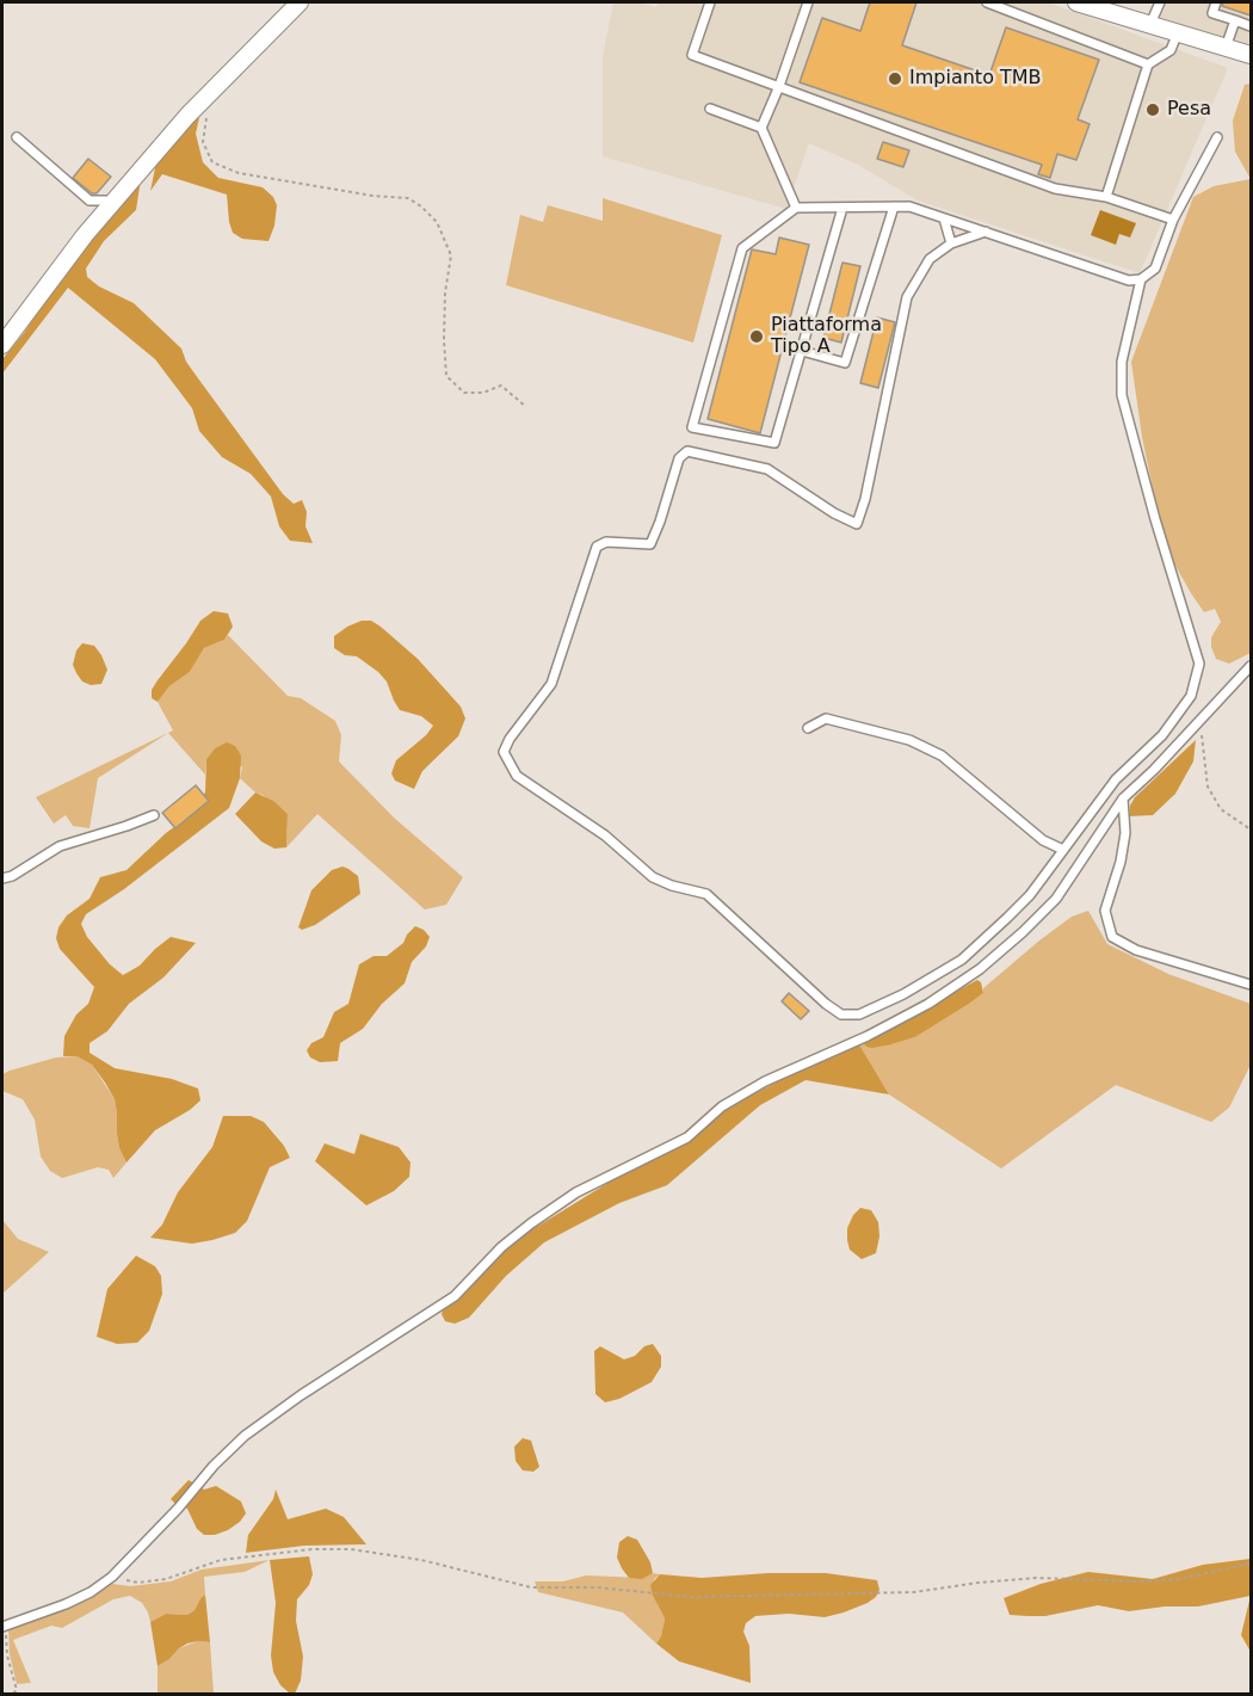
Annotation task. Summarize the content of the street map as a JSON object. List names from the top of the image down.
{
  "places": ["Impianto TMB", "Pesa", "Piattaforma Tipo A"]
}
